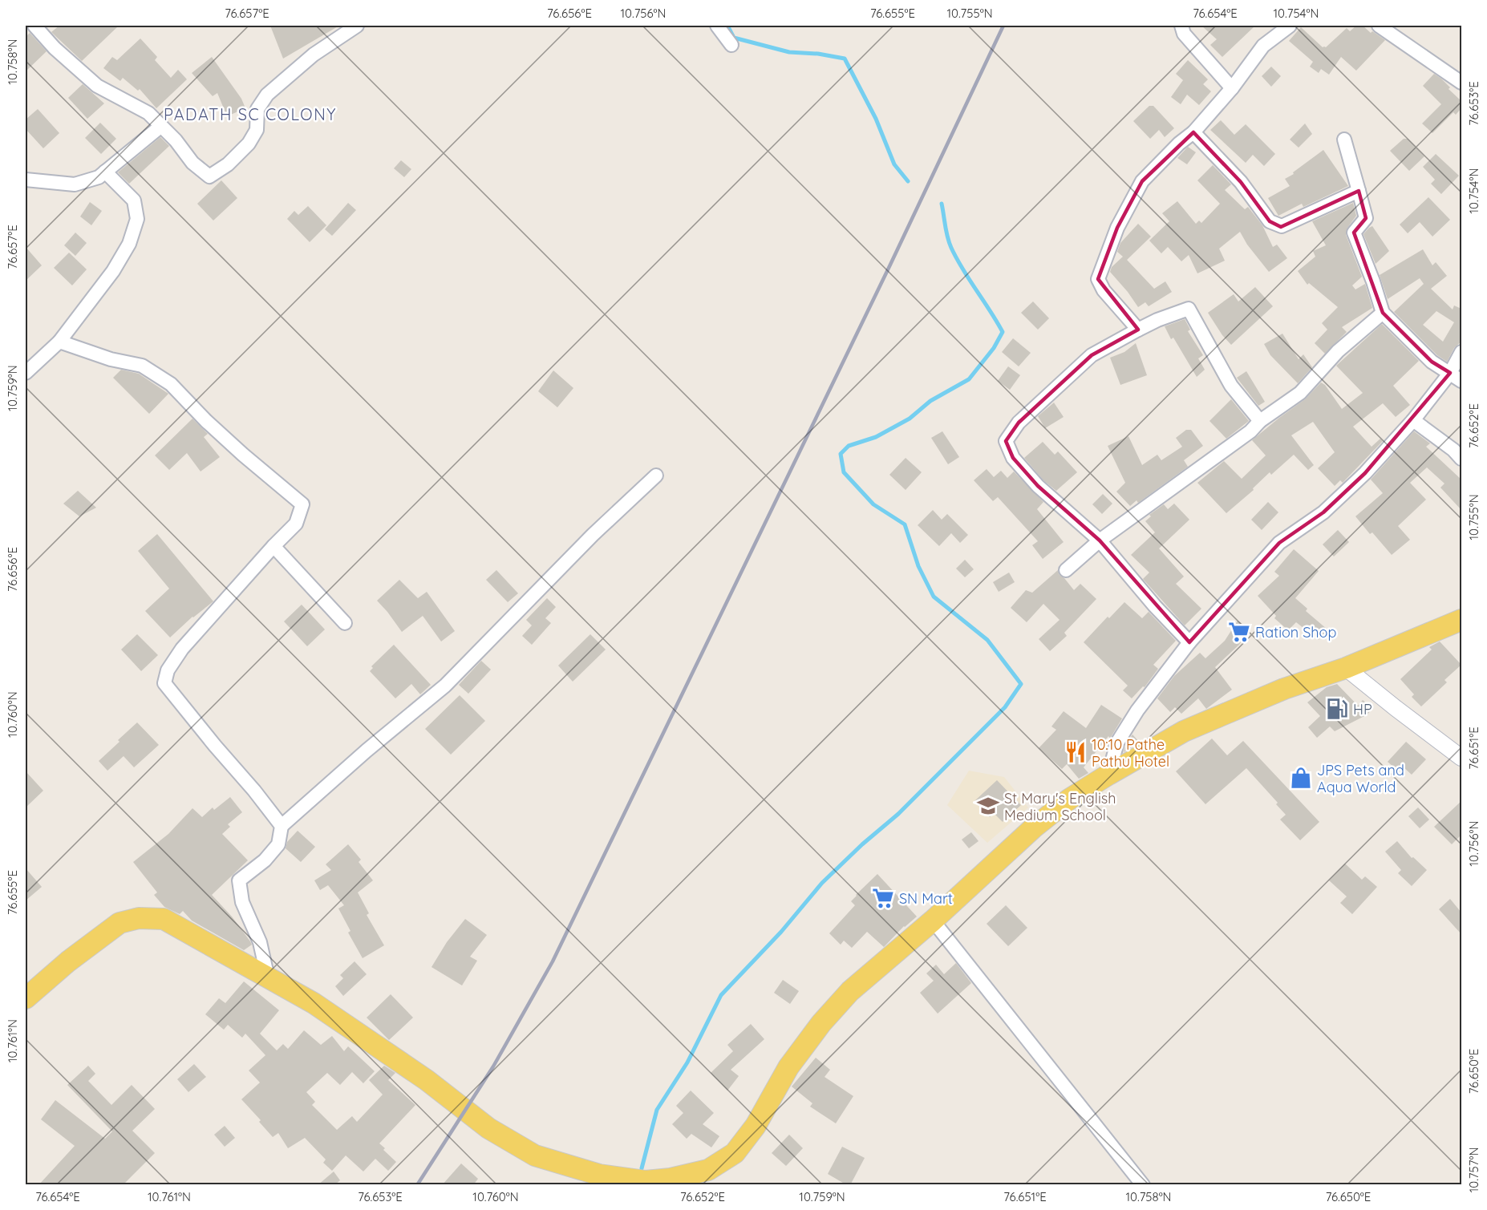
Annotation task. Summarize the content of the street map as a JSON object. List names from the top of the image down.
{
  "districts": ["PADATH SC COLONY"],
  "places": {
    "supermarket": ["Ration Shop", "SN Mart"],
    "fuel station": ["HP"],
    "restaurant": ["10:10 Pathe Pathu Hotel"],
    "shop": ["JPS Pets and Aqua World"],
    "school or university": ["St Mary's English Medium School"]
  },
  "coordinates": [
    "76.657°E",
    "76.656°E",
    "10.756°N",
    "76.655°E",
    "10.755°N",
    "76.654°E",
    "10.754°N",
    "10.758°N",
    "76.653°E",
    "10.759°N",
    "76.652°E",
    "10.760°N",
    "76.651°E",
    "10.761°N",
    "76.650°E",
    "10.757°N"
  ]
}
